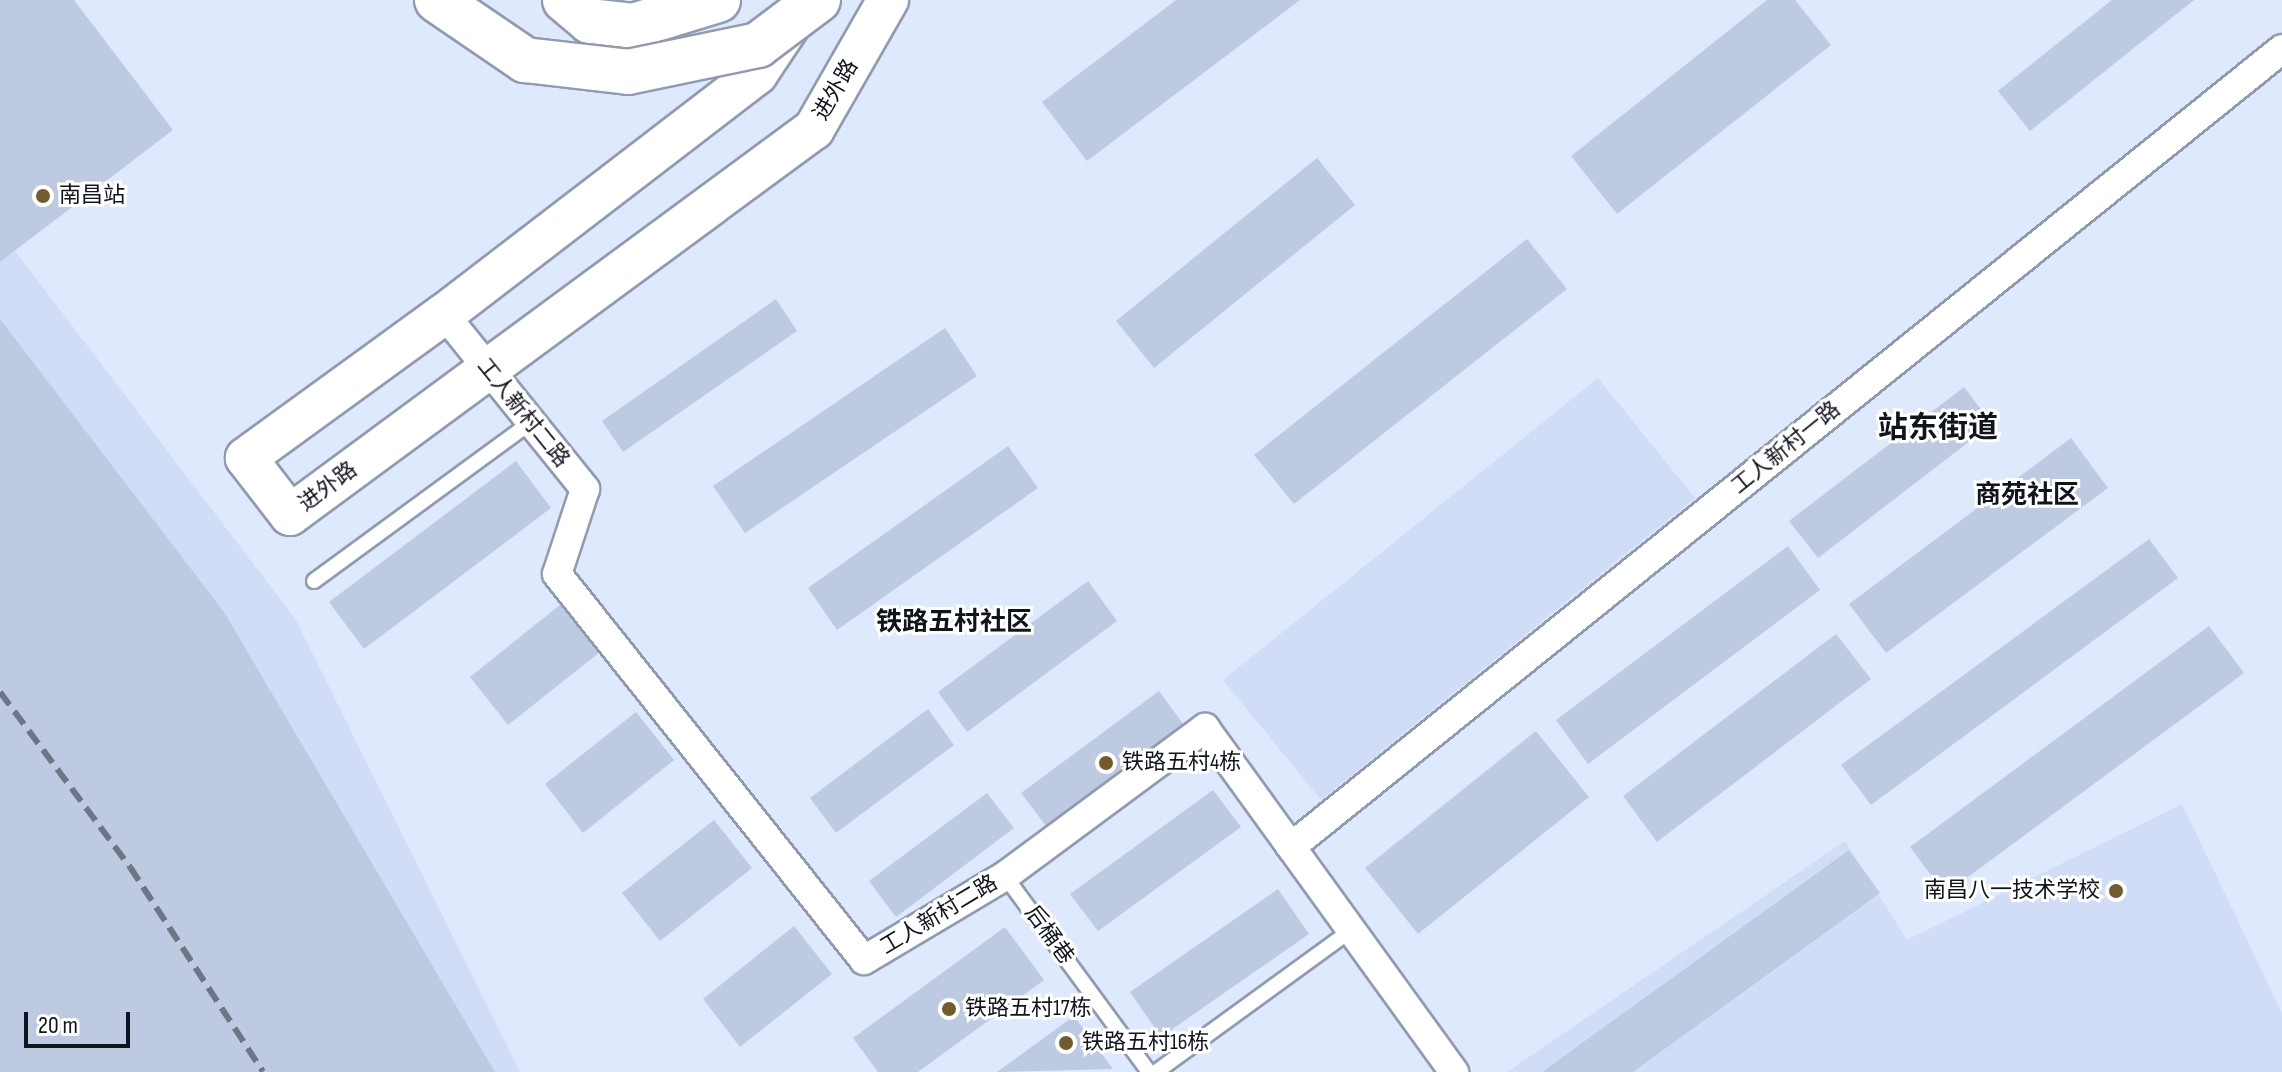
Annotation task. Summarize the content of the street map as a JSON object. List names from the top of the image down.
{
  "streets": {
    "street": ["进外路", "工人新村二路", "工人新村一路"],
    "lane": ["后桶巷"]
  },
  "crossings": [
    ["进外路", "工人新村二路"],
    ["工人新村二路", "工人新村一路"],
    ["工人新村二路", "后桶巷"]
  ],
  "districts": ["站东街道", "商苑社区", "铁路五村社区"],
  "places": [
    "南昌站",
    "铁路五村4栋",
    "南昌八一技术学校",
    "铁路五村17栋",
    "铁路五村16栋"
  ],
  "scale_bar": "20 m"
}
